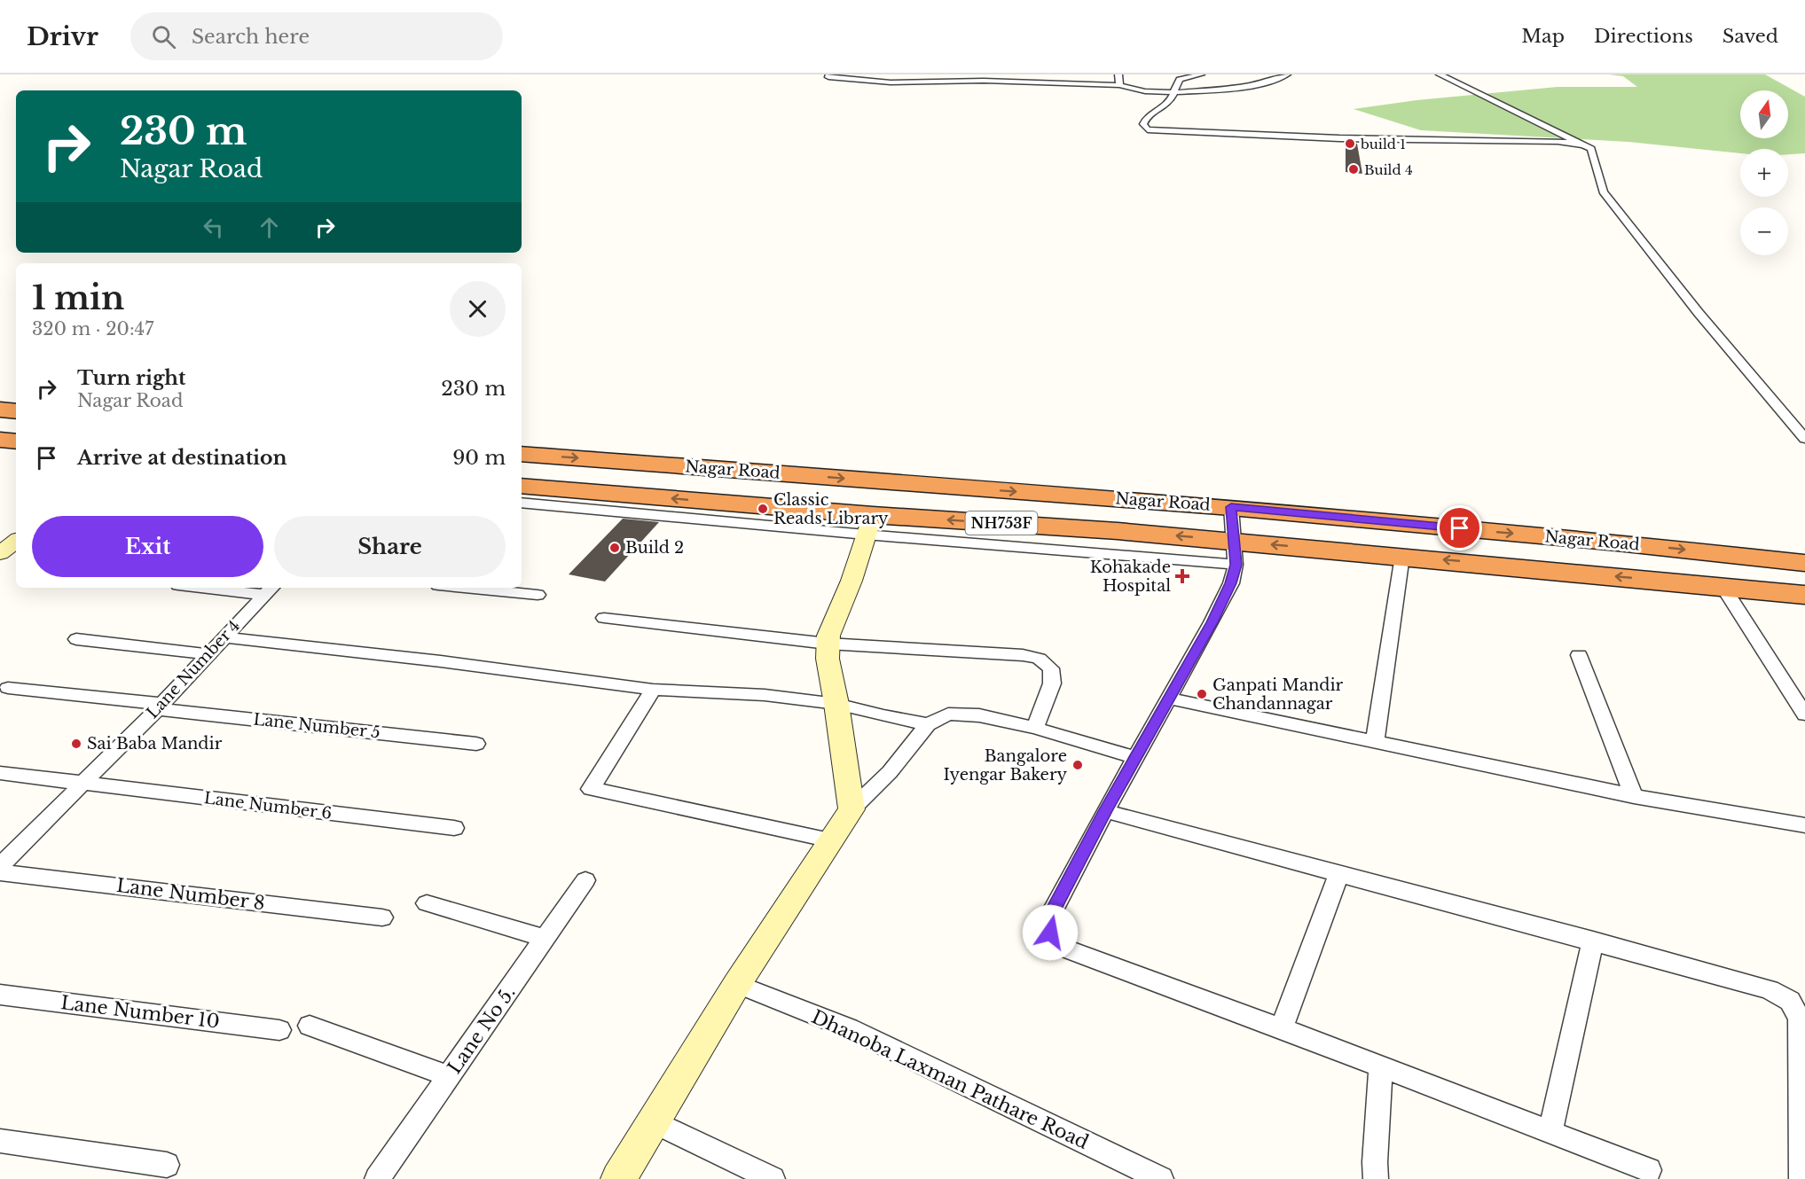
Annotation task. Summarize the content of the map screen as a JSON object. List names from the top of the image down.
{
  "streets": {
    "highway": ["Nagar Road", "NH753F"],
    "street": [
      "Lane Number 4",
      "Lane Number 5",
      "Lane Number 6",
      "Lane Number 8",
      "Lane Number 10",
      "Lane No 5.",
      "Dhanoba Laxman Pathare Road"
    ]
  },
  "crossings": [
    ["Lane Number 4", "Lane Number 5"],
    ["Lane Number 4", "Lane Number 6"]
  ],
  "places": {
    "other": [
      "build 1",
      "Build 4",
      "Classic Reads Library",
      "Build 2",
      "Ganpati Mandir Chandannagar",
      "Sai Baba Mandir",
      "Bangalore Iyengar Bakery"
    ],
    "health": ["Kohakade Hospital"]
  },
  "north": "top",
  "page": {
    "header": "Drivr",
    "search": "Search here",
    "nav": ["Map", "Directions", "Saved"],
    "map_buttons": ["+", "−"],
    "turn": ["230 m", "Nagar Road"],
    "heading": ["1 min", "320 m · 20:47"],
    "list": [
      {
        "name": "Turn right",
        "note": "Nagar Road",
        "value": "230 m"
      },
      {
        "name": "Arrive at destination",
        "value": "90 m"
      }
    ],
    "buttons": ["Exit", "Share"]
  }
}
